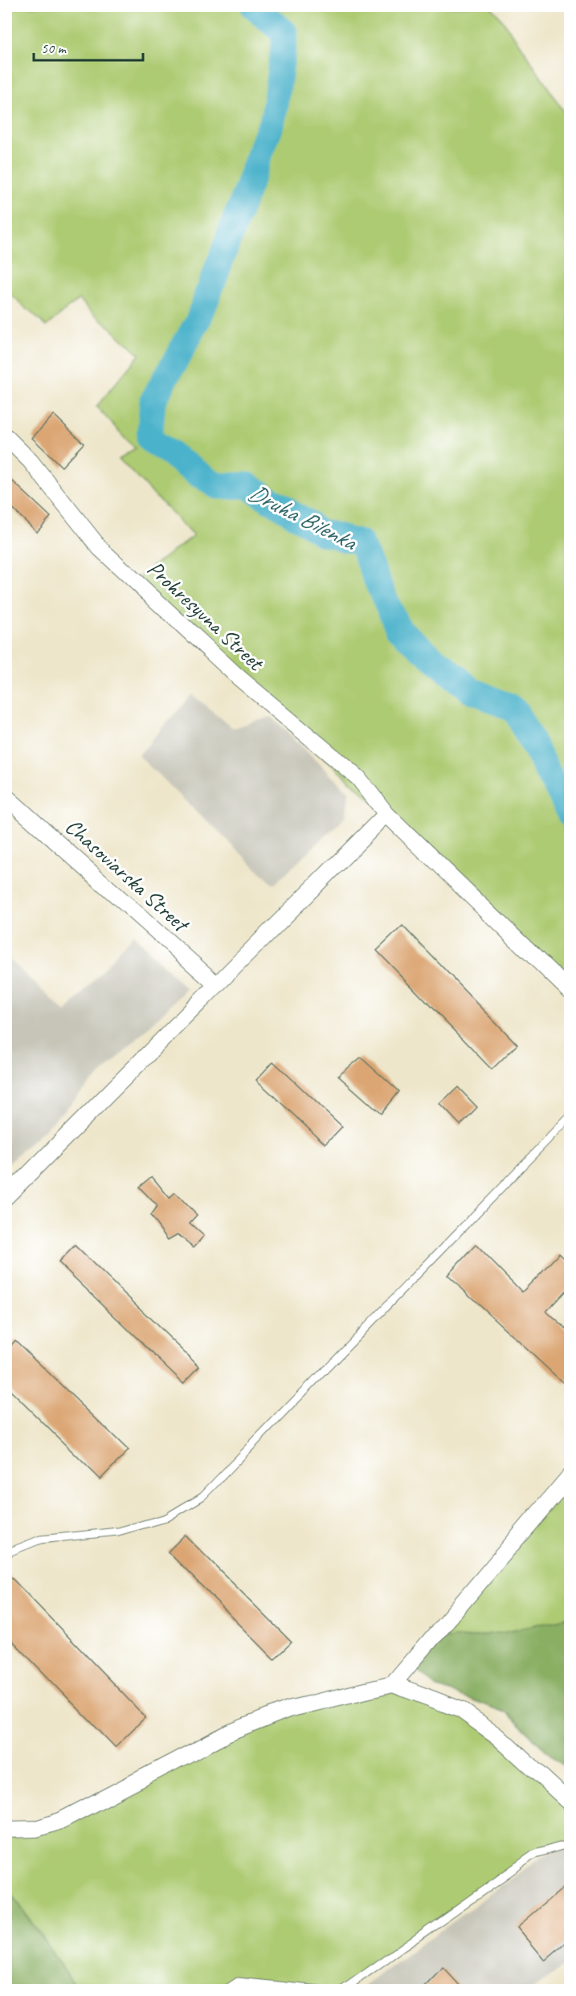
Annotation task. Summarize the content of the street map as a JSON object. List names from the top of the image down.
{
  "streets": {
    "street": ["Prohresyvna Street", "Chasoviarska Street"]
  },
  "water": ["Druha Bilenka"],
  "scale_bar": "50 m"
}
